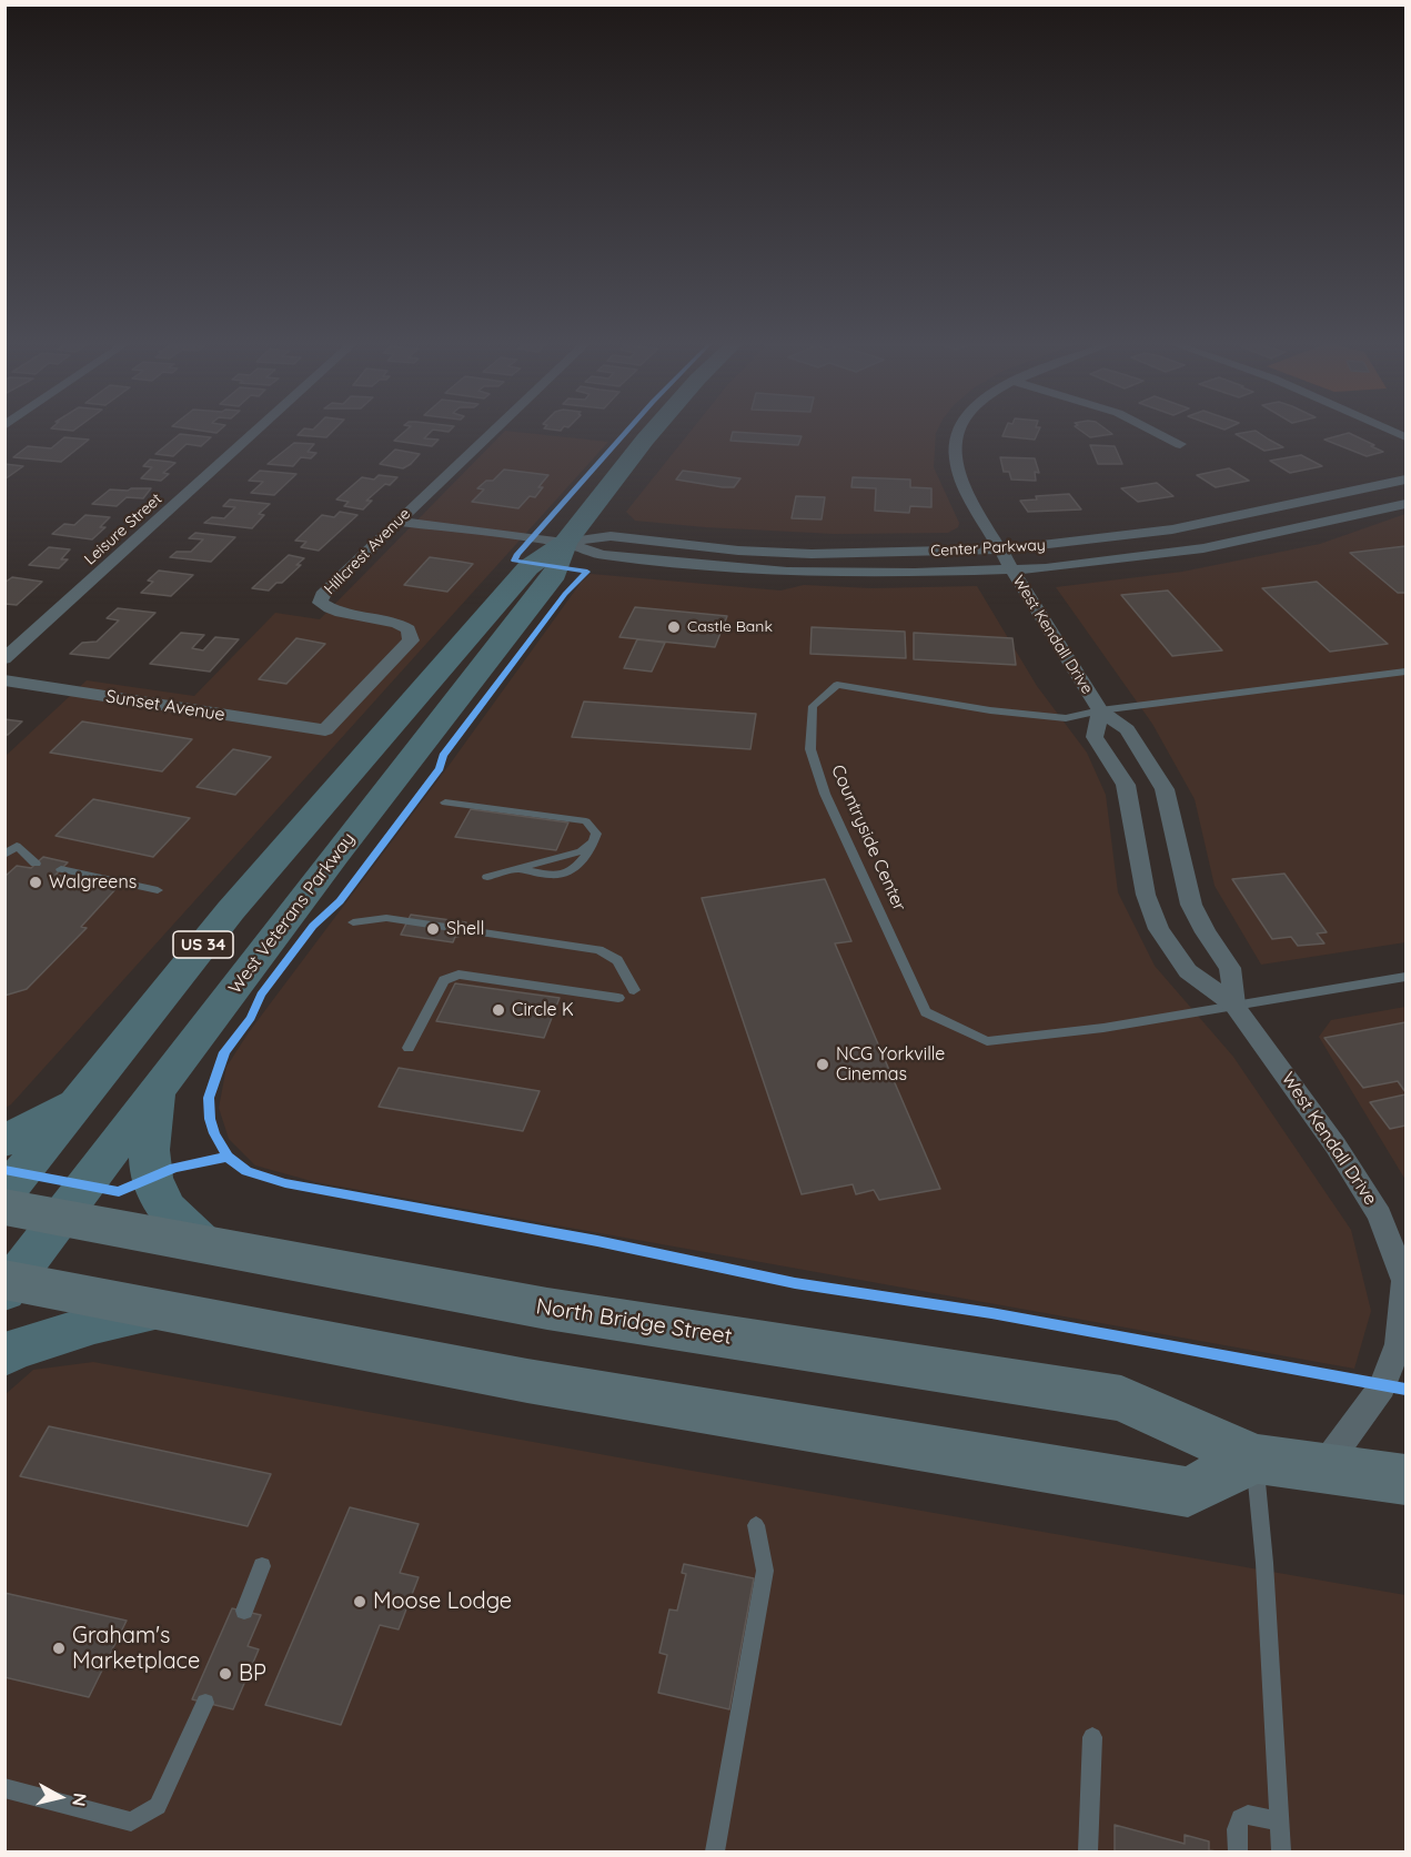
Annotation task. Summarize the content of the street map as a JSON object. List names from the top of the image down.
{
  "streets": {
    "highway": ["North Bridge Street"],
    "main road": ["West Veterans Parkway", "US 34"],
    "street": [
      "Leisure Street",
      "Center Parkway",
      "Hillcrest Avenue",
      "West Kendall Drive",
      "Sunset Avenue"
    ],
    "lane": ["Countryside Center"]
  },
  "crossings": [
    ["Center Parkway", "Hillcrest Avenue"],
    ["Center Parkway", "West Kendall Drive"],
    ["Center Parkway", "West Veterans Parkway"],
    ["Hillcrest Avenue", "Sunset Avenue"],
    ["West Kendall Drive", "Countryside Center"],
    ["West Kendall Drive", "North Bridge Street"],
    ["West Veterans Parkway", "North Bridge Street"]
  ],
  "places": [
    "Castle Bank",
    "Walgreens",
    "Shell",
    "Circle K",
    "NCG Yorkville Cinemas",
    "Moose Lodge",
    "Graham's Marketplace",
    "BP"
  ],
  "north": "right"
}
